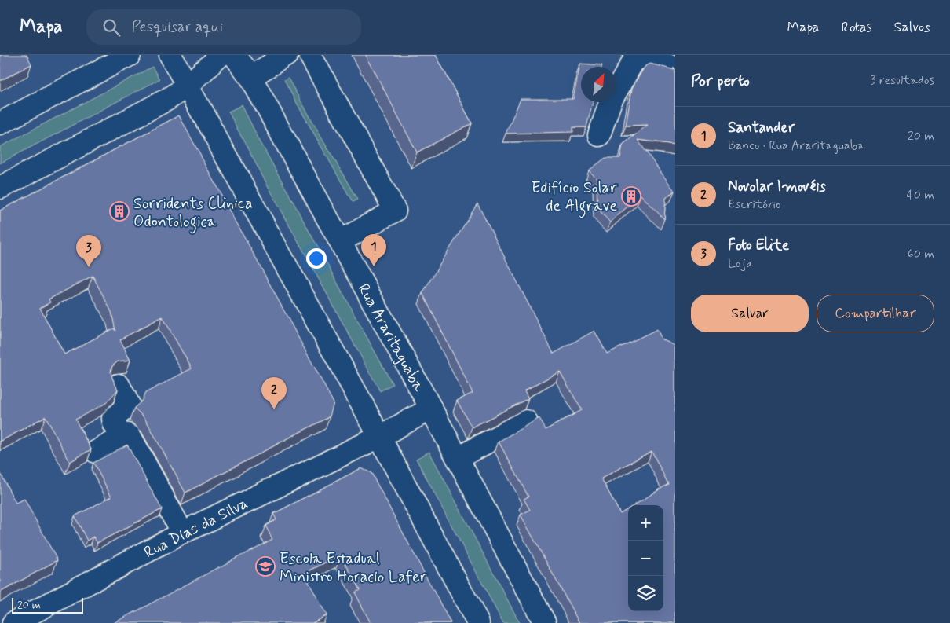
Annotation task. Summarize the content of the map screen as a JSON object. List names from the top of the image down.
{
  "streets": {
    "main road": ["Rua Araritaguaba", "Rua Dias da Silva"]
  },
  "crossings": [
    ["Rua Araritaguaba", "Rua Dias da Silva"]
  ],
  "places": {
    "building": ["Edifício Solar de Algrave", "Sorridents Clinica Odontologica"],
    "school or university": ["Escola Estadual Ministro Horacio Lafer"]
  },
  "scale_bar": "20 m",
  "north": "top right",
  "page": {
    "header": "Mapa",
    "search": "Pesquisar aqui",
    "nav": ["Mapa", "Rotas", "Salvos"],
    "heading": ["Por perto", "3 resultados"],
    "list": [
      {
        "mark": "1",
        "name": "Santander",
        "note": "Banco · Rua Araritaguaba",
        "value": "20 m"
      },
      {
        "mark": "2",
        "name": "Novolar Imovéis",
        "note": "Escritório",
        "value": "40 m"
      },
      {
        "mark": "3",
        "name": "Foto Elite",
        "note": "Loja",
        "value": "60 m"
      }
    ],
    "pins": ["1", "3", "2"],
    "buttons": ["Salvar", "Compartilhar"],
    "map_buttons": ["+", "−"],
    "scale": "20 m"
  }
}
